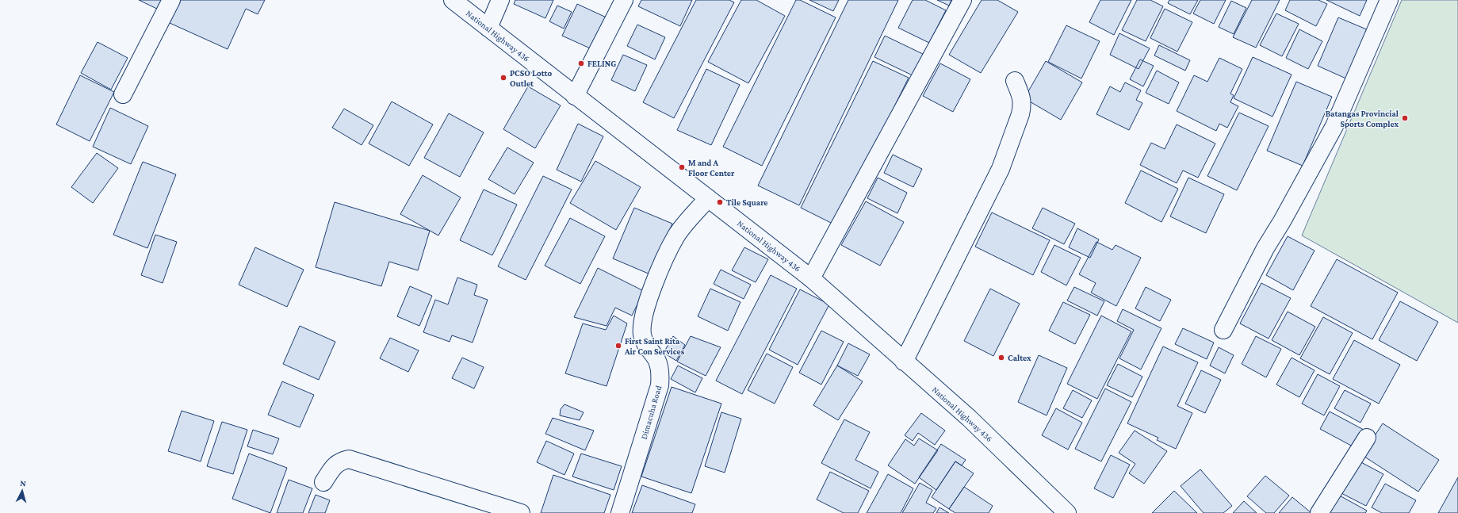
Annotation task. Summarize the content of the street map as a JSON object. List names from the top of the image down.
{
  "streets": {
    "street": ["National Highway 436", "Dimacuha Road"]
  },
  "crossings": [
    ["National Highway 436", "Dimacuha Road"]
  ],
  "places": [
    "FELING",
    "PCSO Lotto Outlet",
    "Batangas Provincial Sports Complex",
    "M and A Floor Center",
    "Tile Square",
    "First Saint Rita Air Con Services",
    "Caltex"
  ],
  "north": "top"
}
